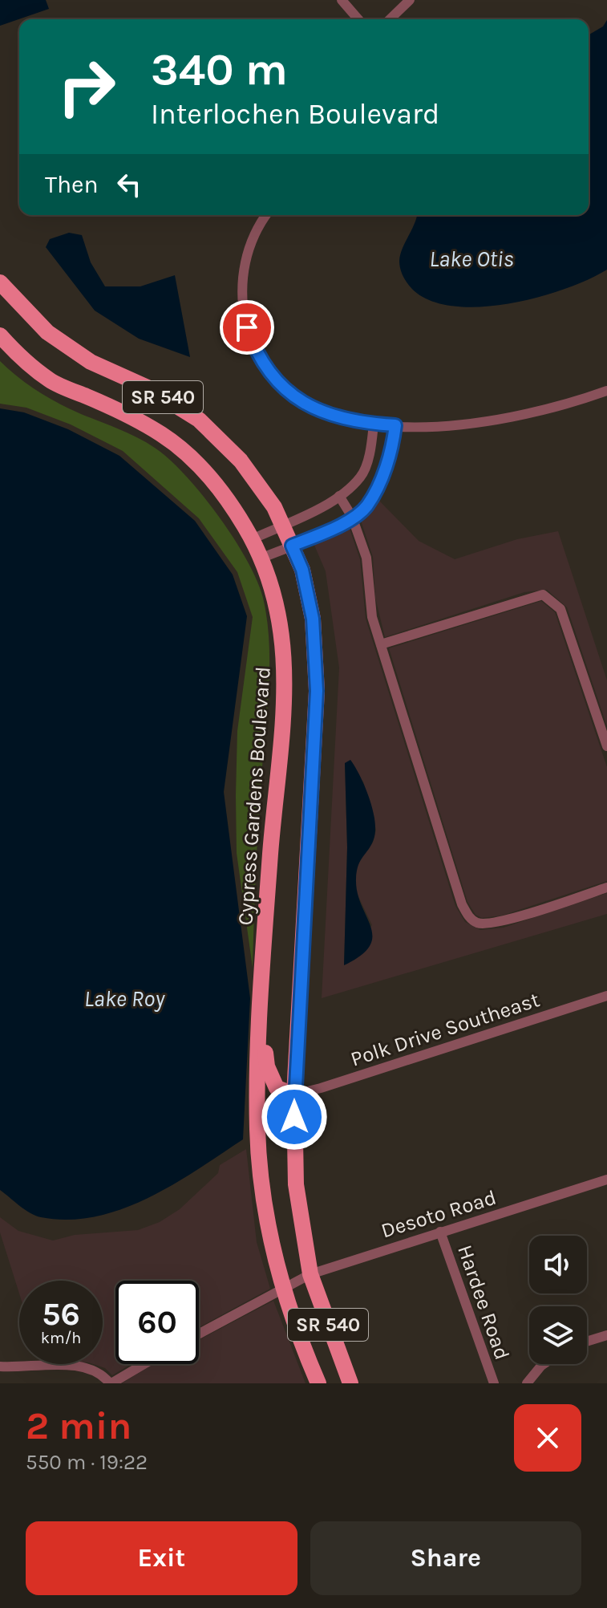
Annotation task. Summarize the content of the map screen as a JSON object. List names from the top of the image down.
{
  "streets": {
    "main road": ["SR 540", "Cypress Gardens Boulevard"],
    "street": ["Polk Drive Southeast", "Desoto Road", "Hardee Road"]
  },
  "crossings": [
    ["SR 540", "Polk Drive Southeast"],
    ["SR 540", "Desoto Road"],
    ["Cypress Gardens Boulevard", "Desoto Road"],
    ["Desoto Road", "Hardee Road"]
  ],
  "water": ["Lake Otis", "Lake Roy"],
  "page": {
    "turn": ["340 m", "Interlochen Boulevard"],
    "then": "Then",
    "speed": "56 km/h",
    "limit": "60",
    "heading": ["2 min", "550 m · 19:22"],
    "buttons": ["Exit", "Share"]
  }
}
